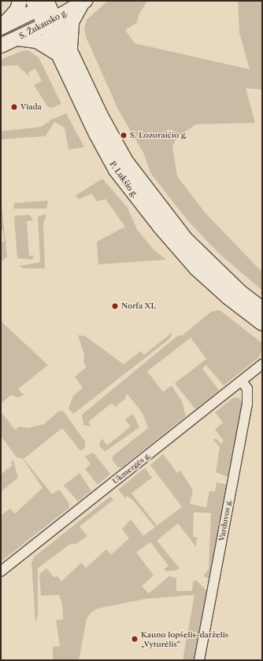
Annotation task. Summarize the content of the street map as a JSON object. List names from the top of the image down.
{
  "streets": {
    "main road": ["S. Žukausko g.", "P. Lukšio g."],
    "street": ["Ukmergės g.", "Varduvos g."]
  },
  "crossings": [
    ["S. Žukausko g.", "P. Lukšio g."],
    ["Ukmergės g.", "Varduvos g."]
  ],
  "places": [
    "Viada",
    "S. Lozoraičio g.",
    "Norfa XL",
    "Kauno lopšelis-darželis „Vyturėlis“"
  ]
}
